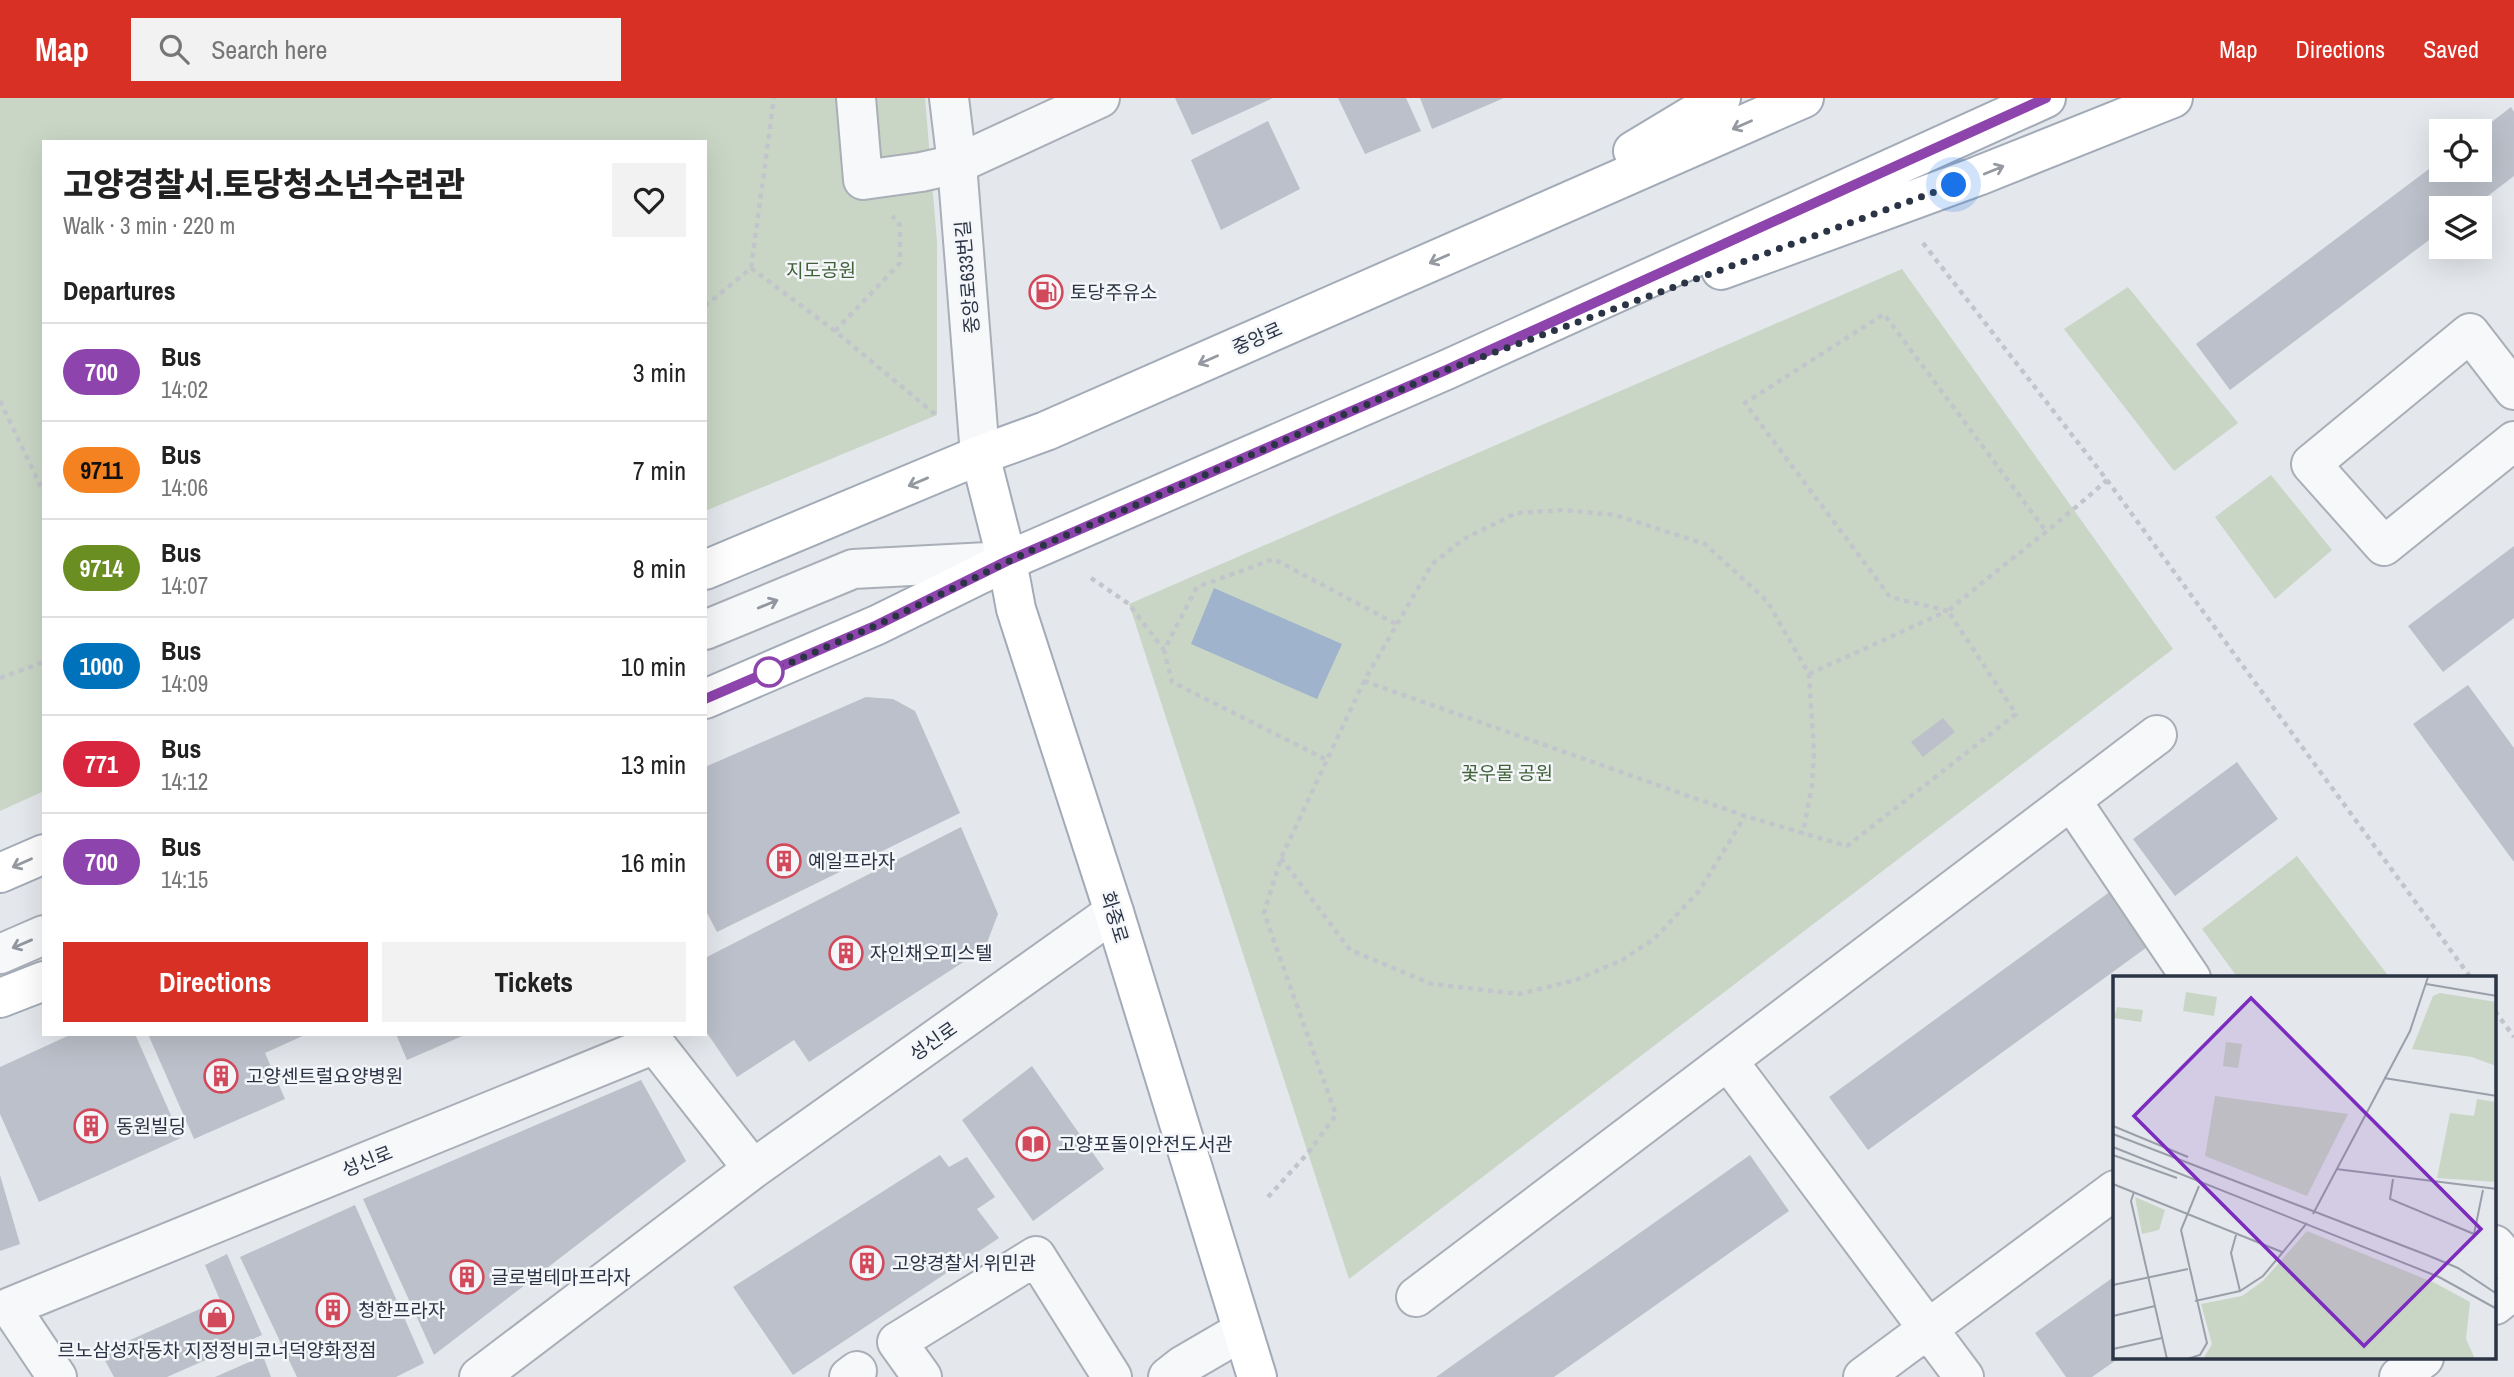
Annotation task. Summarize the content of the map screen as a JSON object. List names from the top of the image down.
{
  "streets": {
    "main road": ["중앙로", "화중로"],
    "street": ["중앙로633번길", "성신로"]
  },
  "crossings": [
    ["중앙로633번길", "중앙로"],
    ["중앙로633번길", "화중로"],
    ["중앙로", "화중로"],
    ["화중로", "성신로"]
  ],
  "parks": ["지도공원", "꽃우물 공원"],
  "places": {
    "fuel station": ["토당주유소"],
    "building": [
      "예일프라자",
      "자인채오피스텔",
      "고양센트럴요양병원",
      "동원빌딩",
      "고양경찰서 위민관",
      "글로벌테마프라자",
      "청한프라자"
    ],
    "library": ["고양포돌이안전도서관"],
    "shop": ["르노삼성자동차 지정정비코너덕양화정점"]
  },
  "lines": ["bus line 700"],
  "page": {
    "header": "Map",
    "search": "Search here",
    "nav": ["Map", "Directions", "Saved"],
    "heading": [
      ["고양경찰서.토당청소년수련관", "Walk · 3 min · 220 m"],
      "Departures"
    ],
    "list": [
      {
        "mark": "700",
        "name": "Bus",
        "note": "14:02",
        "value": "3 min"
      },
      {
        "mark": "9711",
        "name": "Bus",
        "note": "14:06",
        "value": "7 min"
      },
      {
        "mark": "9714",
        "name": "Bus",
        "note": "14:07",
        "value": "8 min"
      },
      {
        "mark": "1000",
        "name": "Bus",
        "note": "14:09",
        "value": "10 min"
      },
      {
        "mark": "771",
        "name": "Bus",
        "note": "14:12",
        "value": "13 min"
      },
      {
        "mark": "700",
        "name": "Bus",
        "note": "14:15",
        "value": "16 min"
      }
    ],
    "buttons": ["Directions", "Tickets"]
  }
}
